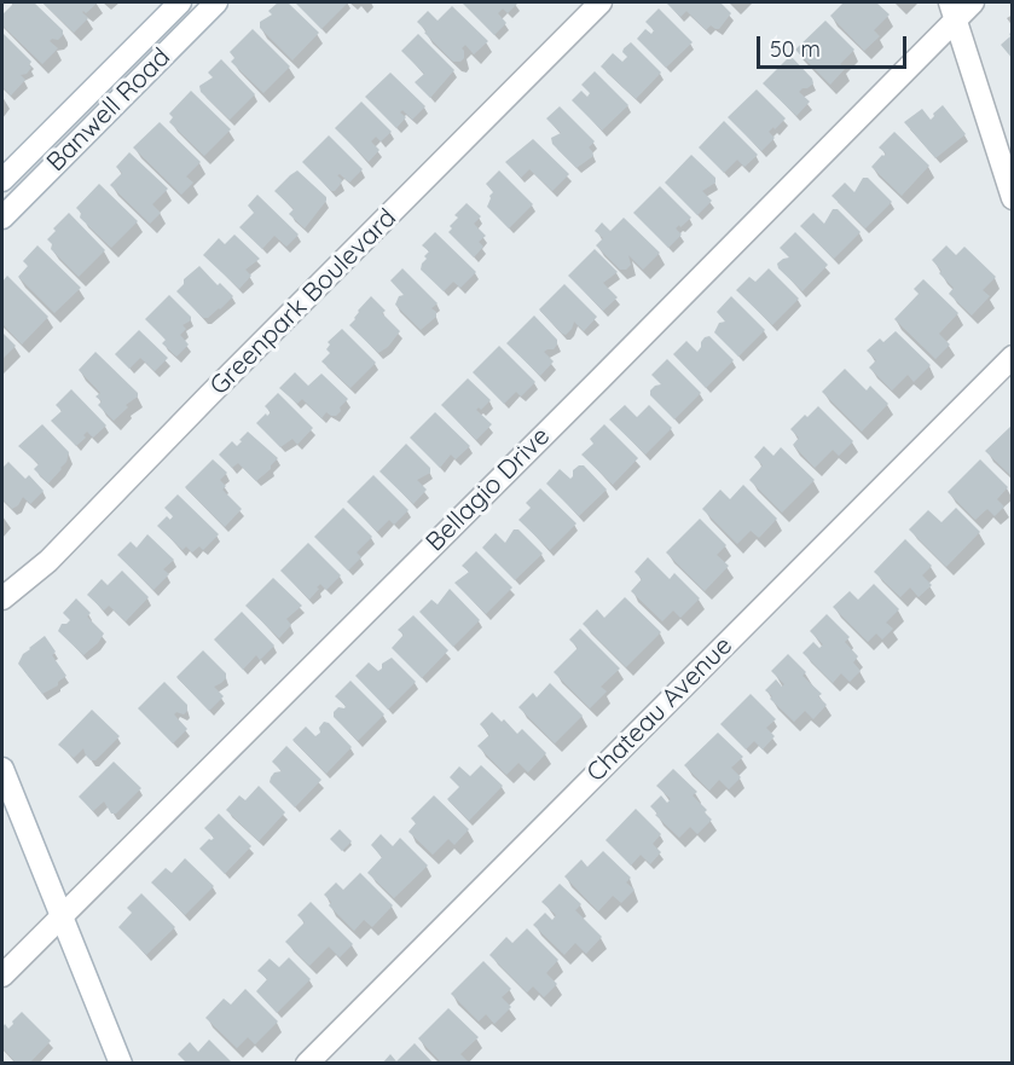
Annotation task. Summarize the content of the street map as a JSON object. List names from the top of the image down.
{
  "streets": {
    "street": [
      "Banwell Road",
      "Greenpark Boulevard",
      "Bellagio Drive",
      "Chateau Avenue"
    ]
  },
  "scale_bar": "50 m"
}
